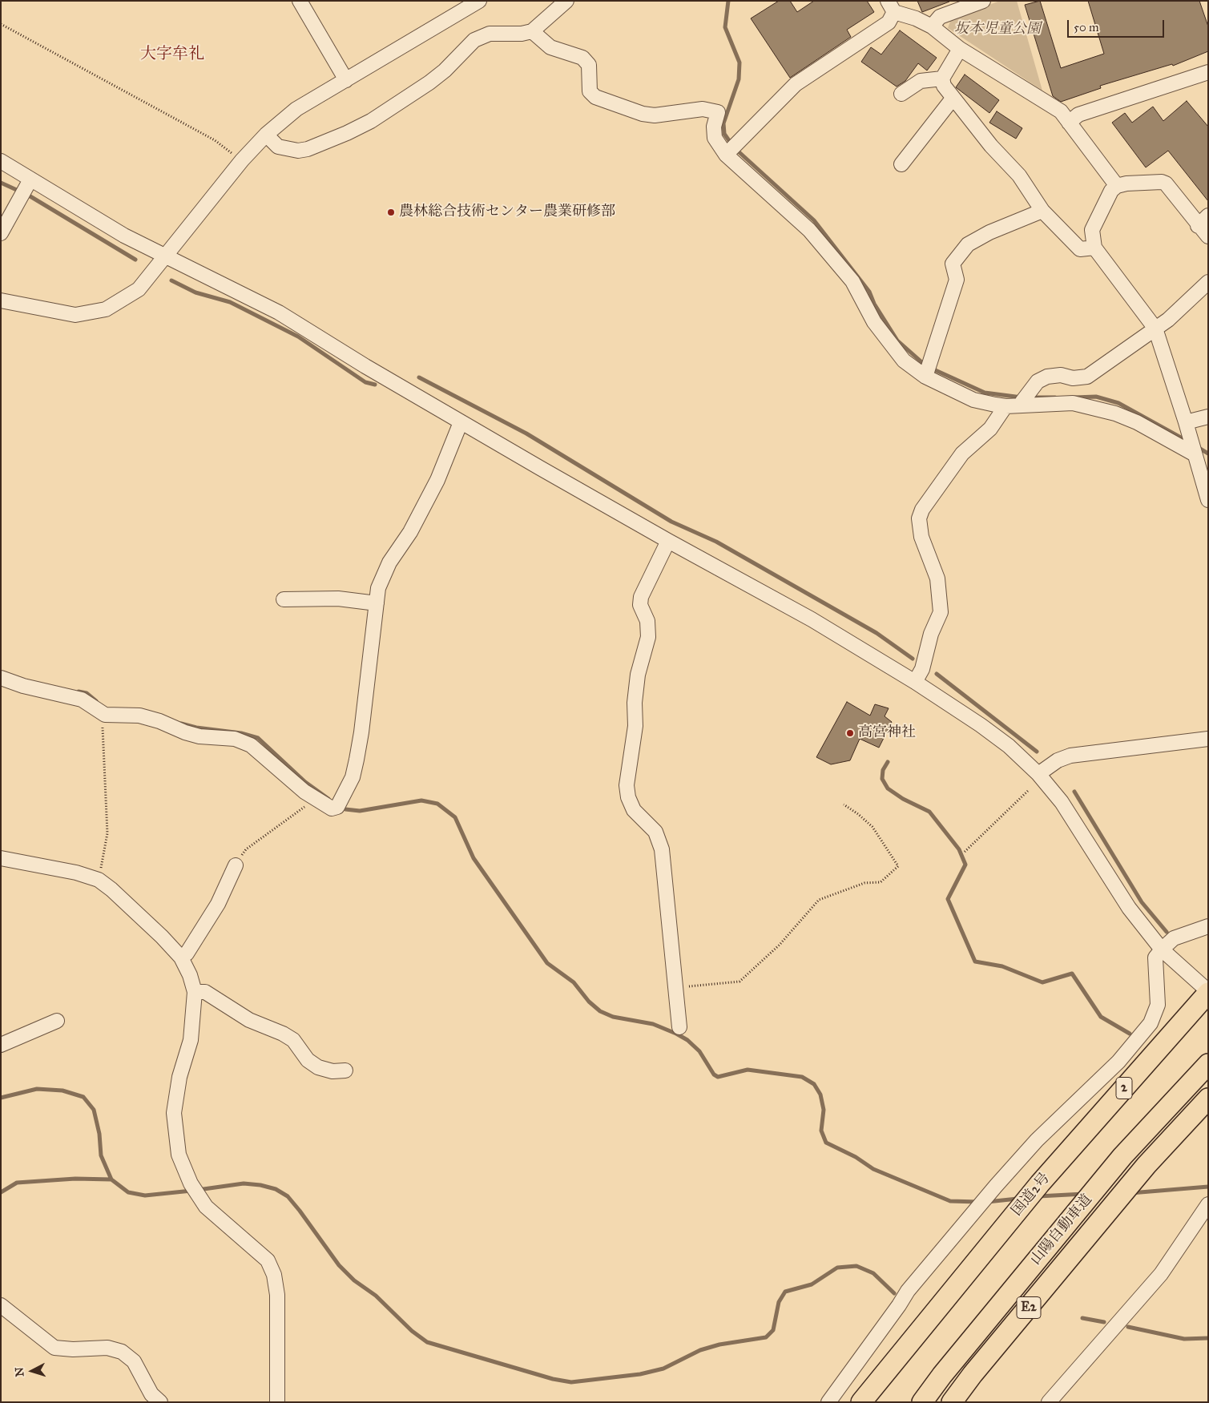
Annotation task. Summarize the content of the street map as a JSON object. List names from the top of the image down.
{
  "streets": {
    "highway": [
      "2",
      "国道2号",
      "山陽自動車道",
      "E2"
    ]
  },
  "districts": ["大字牟礼"],
  "parks": ["坂本児童公園"],
  "places": ["農林総合技術センター農業研修部", "高宮神社"],
  "scale_bar": "50 m",
  "north": "left"
}
